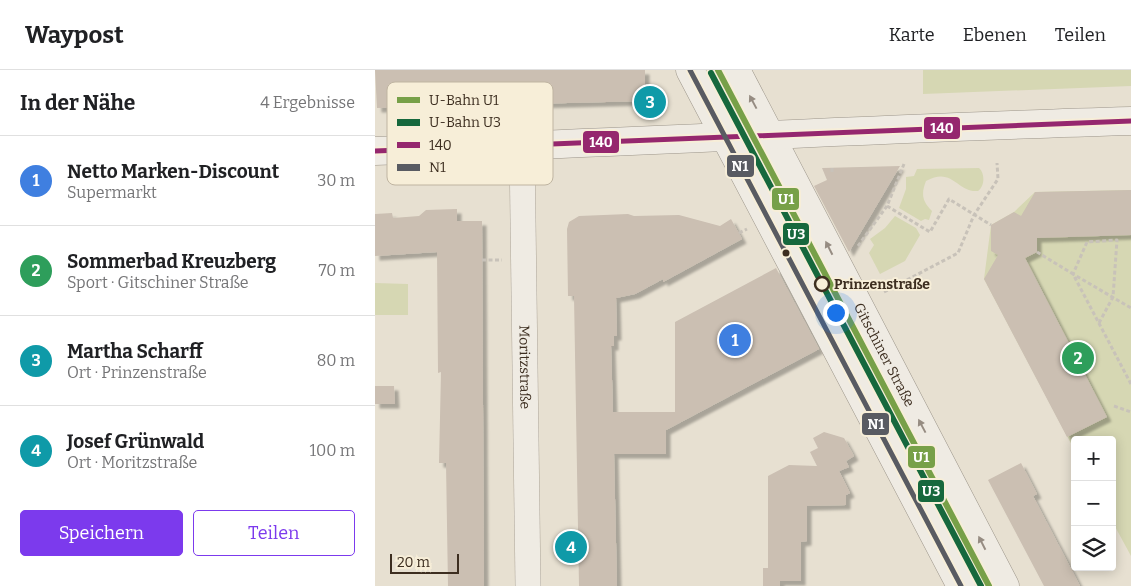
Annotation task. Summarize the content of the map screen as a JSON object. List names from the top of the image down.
{
  "streets": {
    "main road": ["Gitschiner Straße"],
    "street": ["Moritzstraße"]
  },
  "places": ["Prinzenstraße"],
  "lines": [
    "metro line U1",
    "transit line N1",
    "metro line U3",
    "transit line 140"
  ],
  "legend": [
    "U-Bahn U1",
    "U-Bahn U3",
    "140",
    "N1"
  ],
  "scale_bar": "20 m",
  "page": {
    "header": "Waypost",
    "nav": ["Karte", "Ebenen", "Teilen"],
    "heading": ["In der Nähe", "4 Ergebnisse"],
    "pins": [
      "3",
      "1",
      "2",
      "4"
    ],
    "list": [
      {
        "mark": "1",
        "name": "Netto Marken-Discount",
        "note": "Supermarkt",
        "value": "30 m"
      },
      {
        "mark": "2",
        "name": "Sommerbad Kreuzberg",
        "note": "Sport · Gitschiner Straße",
        "value": "70 m"
      },
      {
        "mark": "3",
        "name": "Martha Scharff",
        "note": "Ort · Prinzenstraße",
        "value": "80 m"
      },
      {
        "mark": "4",
        "name": "Josef Grünwald",
        "note": "Ort · Moritzstraße",
        "value": "100 m"
      }
    ],
    "map_buttons": ["+", "−"],
    "buttons": ["Speichern", "Teilen"],
    "scale": "20 m"
  }
}
